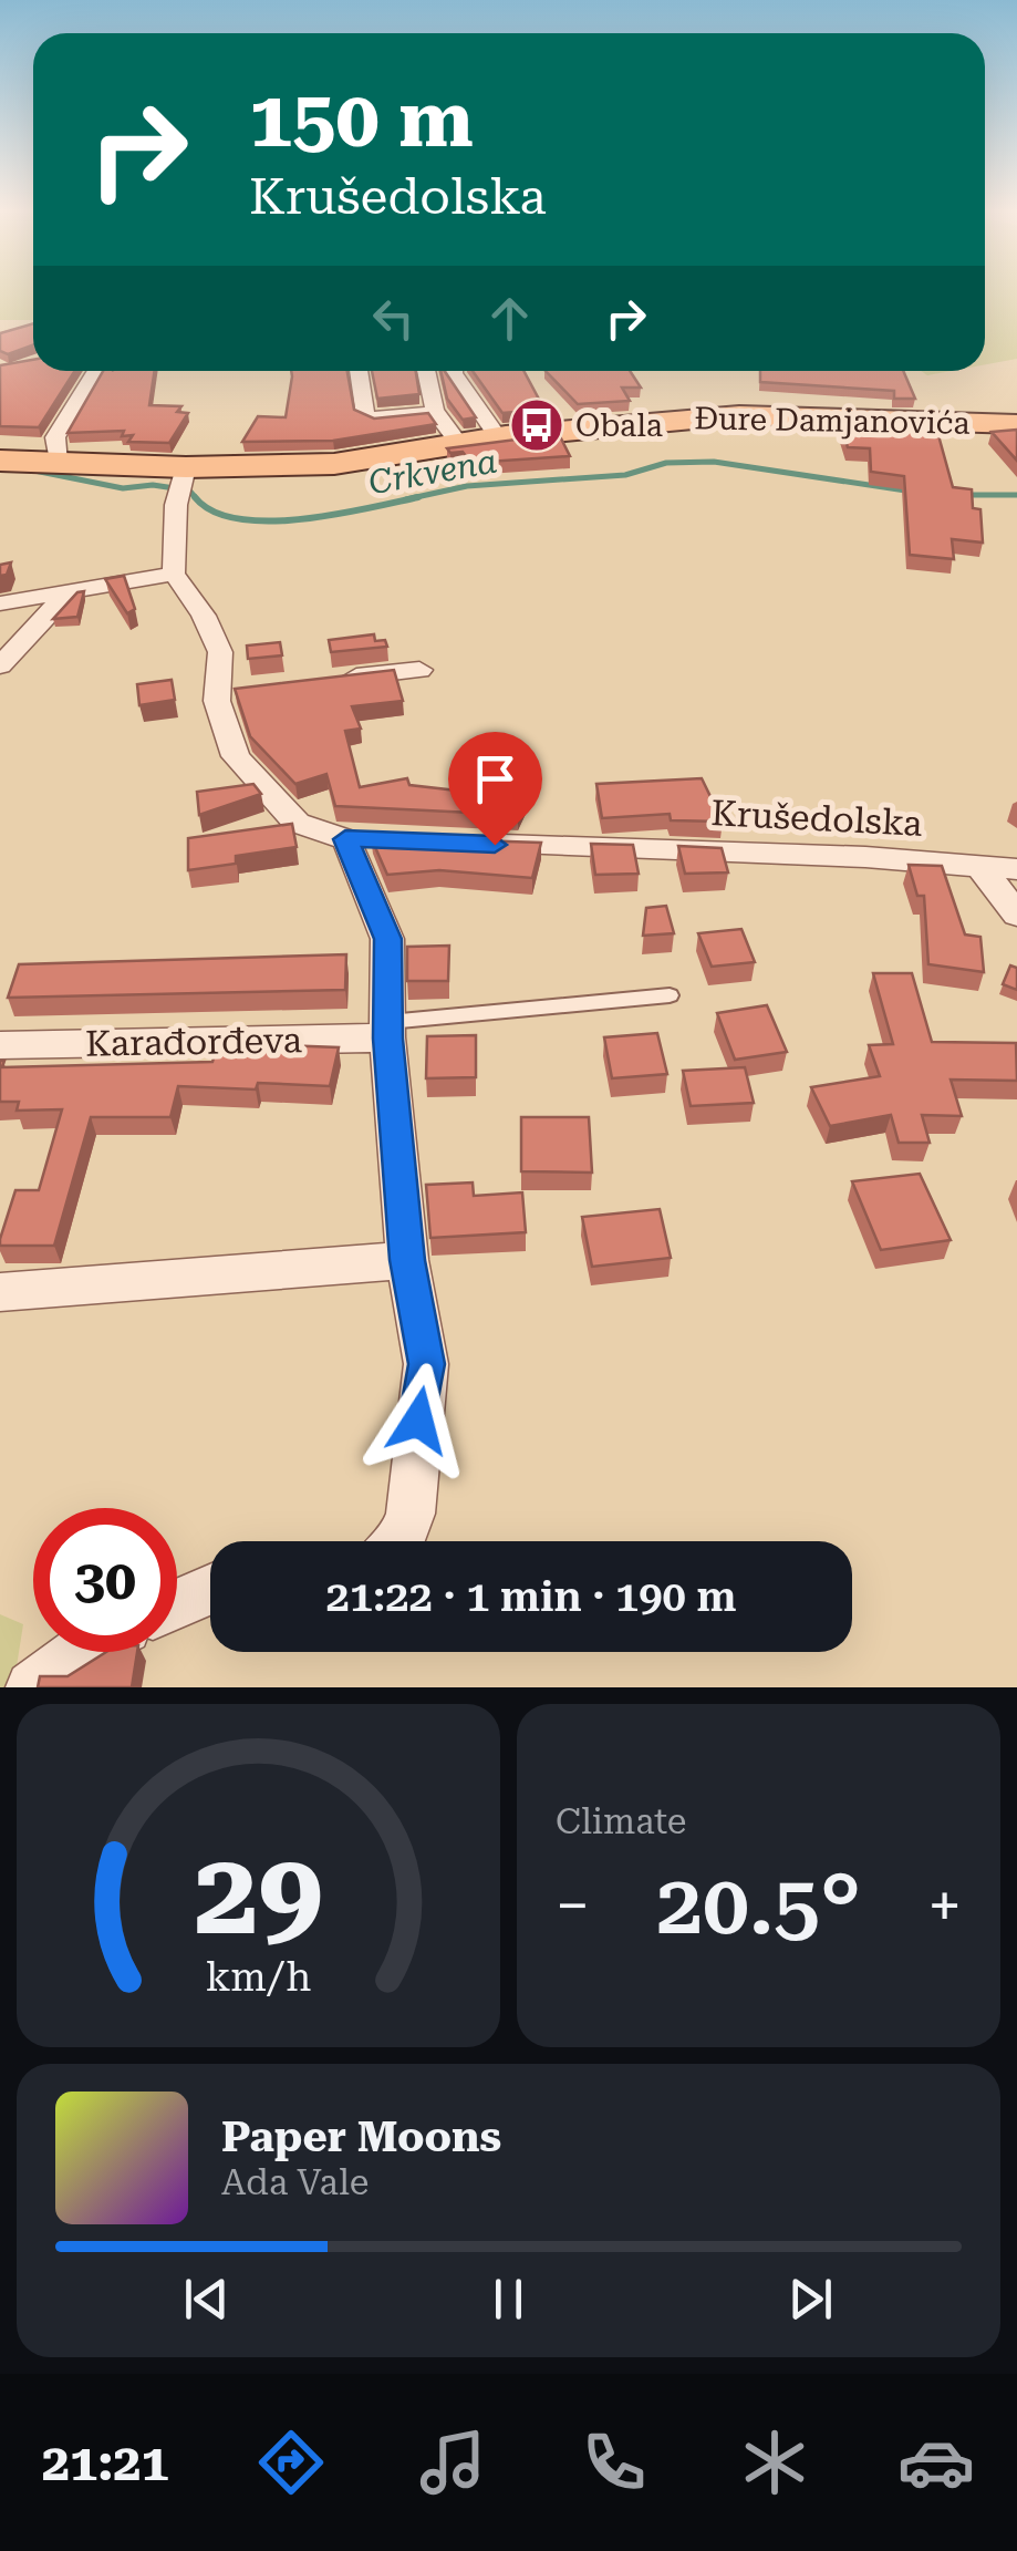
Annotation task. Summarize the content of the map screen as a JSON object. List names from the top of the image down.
{
  "streets": {
    "main road": ["Đure Damjanovića"],
    "street": ["Krušedolska", "Karađorđeva"]
  },
  "water": ["Crkvena"],
  "places": {
    "bus stop": ["Obala"]
  },
  "page": {
    "turn": ["150 m", "Krušedolska"],
    "limit": "30",
    "trip": "21:22 · 1 min · 190 m",
    "tile": "Climate",
    "heat": ["−", "20.5°", "+"],
    "song": ["Paper Moons", "Ada Vale"],
    "tabs": "21:21",
    "gauge": ["29", "km/h"]
  }
}
